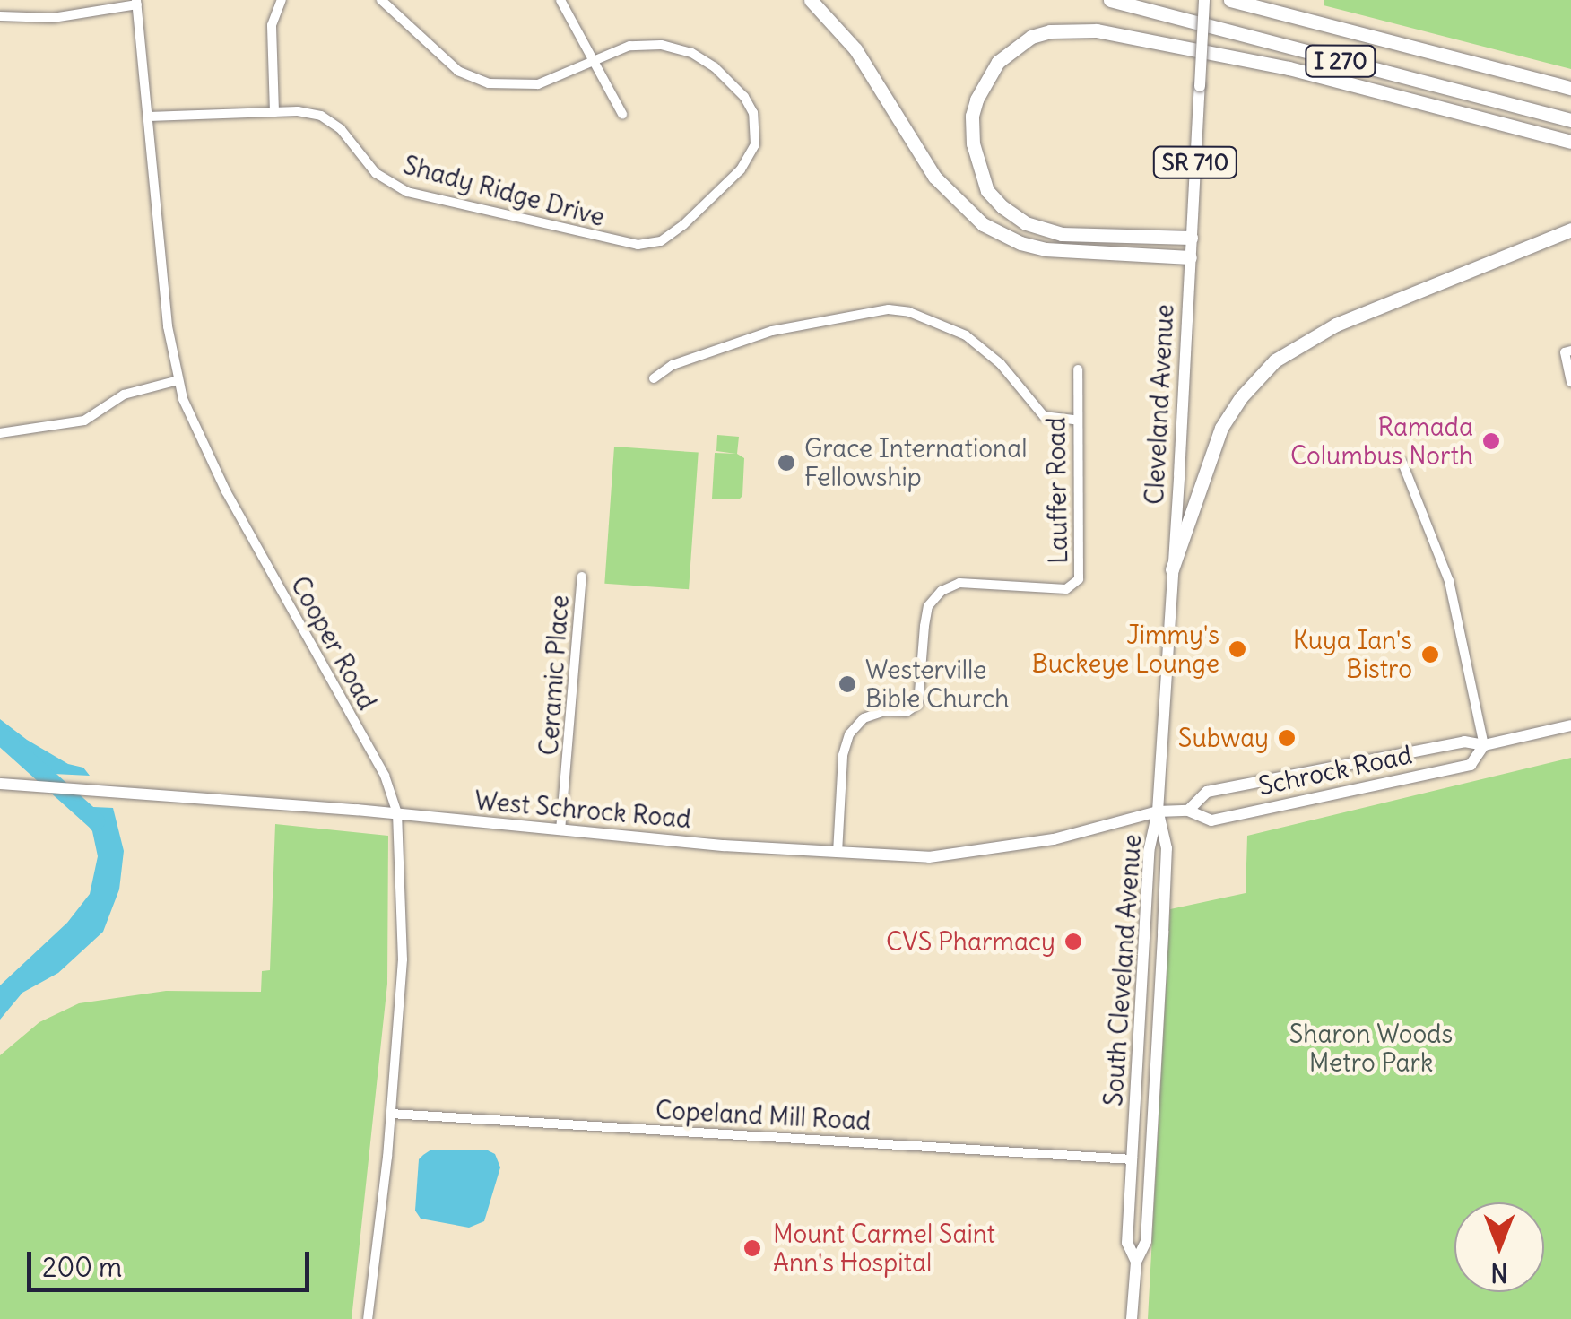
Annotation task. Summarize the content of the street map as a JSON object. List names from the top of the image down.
{
  "streets": {
    "highway": ["I 270"],
    "main road": [
      "SR 710",
      "Cleveland Avenue",
      "Schrock Road",
      "West Schrock Road",
      "South Cleveland Avenue"
    ],
    "street": [
      "Shady Ridge Drive",
      "Lauffer Road",
      "Cooper Road",
      "Ceramic Place",
      "Copeland Mill Road"
    ]
  },
  "crossings": [
    ["Shady Ridge Drive", "Cooper Road"],
    ["Cleveland Avenue", "Schrock Road"],
    ["Cleveland Avenue", "West Schrock Road"],
    ["Cleveland Avenue", "South Cleveland Avenue"],
    ["Lauffer Road", "West Schrock Road"],
    ["Cooper Road", "West Schrock Road"],
    ["Cooper Road", "Copeland Mill Road"],
    ["Ceramic Place", "West Schrock Road"],
    ["Schrock Road", "West Schrock Road"],
    ["Schrock Road", "South Cleveland Avenue"],
    ["West Schrock Road", "South Cleveland Avenue"],
    ["South Cleveland Avenue", "Copeland Mill Road"]
  ],
  "parks": ["Sharon Woods Metro Park"],
  "places": [
    "Ramada Columbus North",
    "Grace International Fellowship",
    "Jimmy's Buckeye Lounge",
    "Kuya Ian's Bistro",
    "Westerville Bible Church",
    "Subway",
    "CVS Pharmacy",
    "Mount Carmel Saint Ann's Hospital"
  ],
  "scale_bar": "200 m",
  "north": "bottom"
}
